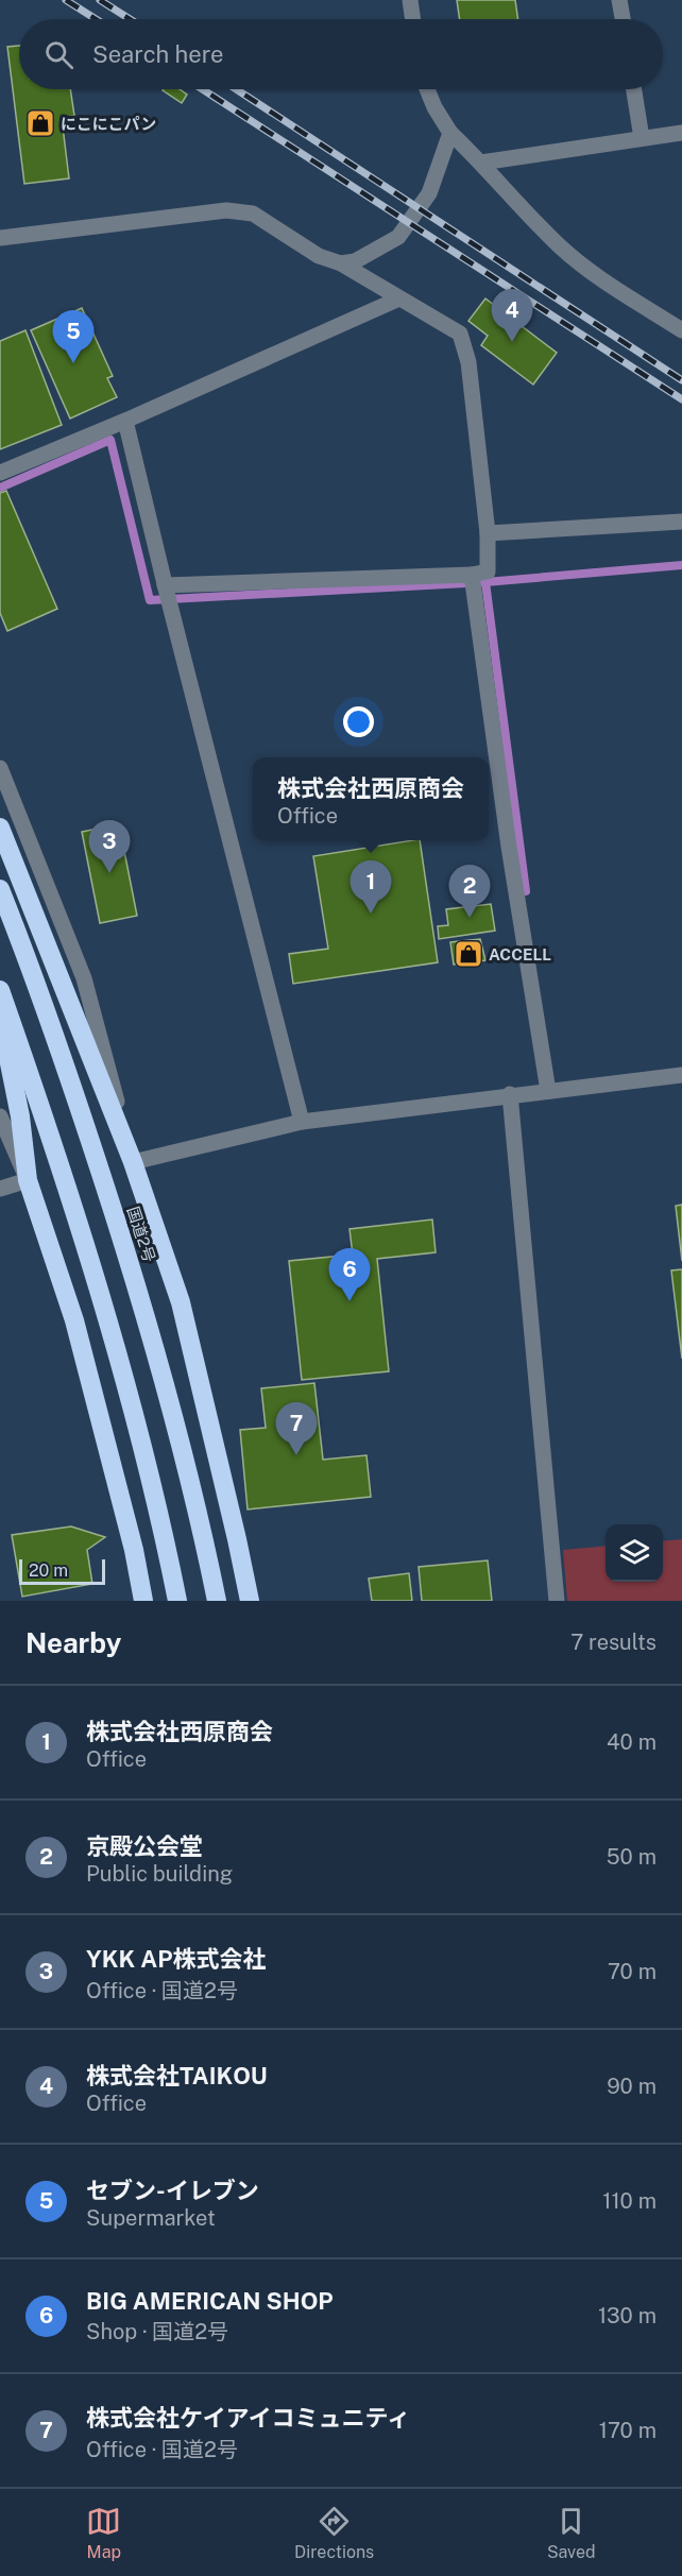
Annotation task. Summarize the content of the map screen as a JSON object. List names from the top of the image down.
{
  "streets": {
    "highway": ["国道2号"]
  },
  "places": {
    "shop": ["にこにこパン", "ACCELL"]
  },
  "scale_bar": "20 m",
  "page": {
    "search": "Search here",
    "pins": [
      "4",
      "5",
      "3",
      "1",
      "2",
      "6",
      "7"
    ],
    "popup": ["株式会社西原商会", "Office"],
    "scale": "20 m",
    "heading": ["Nearby", "7 results"],
    "list": [
      {
        "mark": "1",
        "name": "株式会社西原商会",
        "note": "Office",
        "value": "40 m"
      },
      {
        "mark": "2",
        "name": "京殿公会堂",
        "note": "Public building",
        "value": "50 m"
      },
      {
        "mark": "3",
        "name": "YKK AP株式会社",
        "note": "Office · 国道2号",
        "value": "70 m"
      },
      {
        "mark": "4",
        "name": "株式会社TAIKOU",
        "note": "Office",
        "value": "90 m"
      },
      {
        "mark": "5",
        "name": "セブン-イレブン",
        "note": "Supermarket",
        "value": "110 m"
      },
      {
        "mark": "6",
        "name": "BIG AMERICAN SHOP",
        "note": "Shop · 国道2号",
        "value": "130 m"
      },
      {
        "mark": "7",
        "name": "株式会社ケイアイコミュニティ",
        "note": "Office · 国道2号",
        "value": "170 m"
      }
    ],
    "nav": ["Map", "Directions", "Saved"]
  }
}
